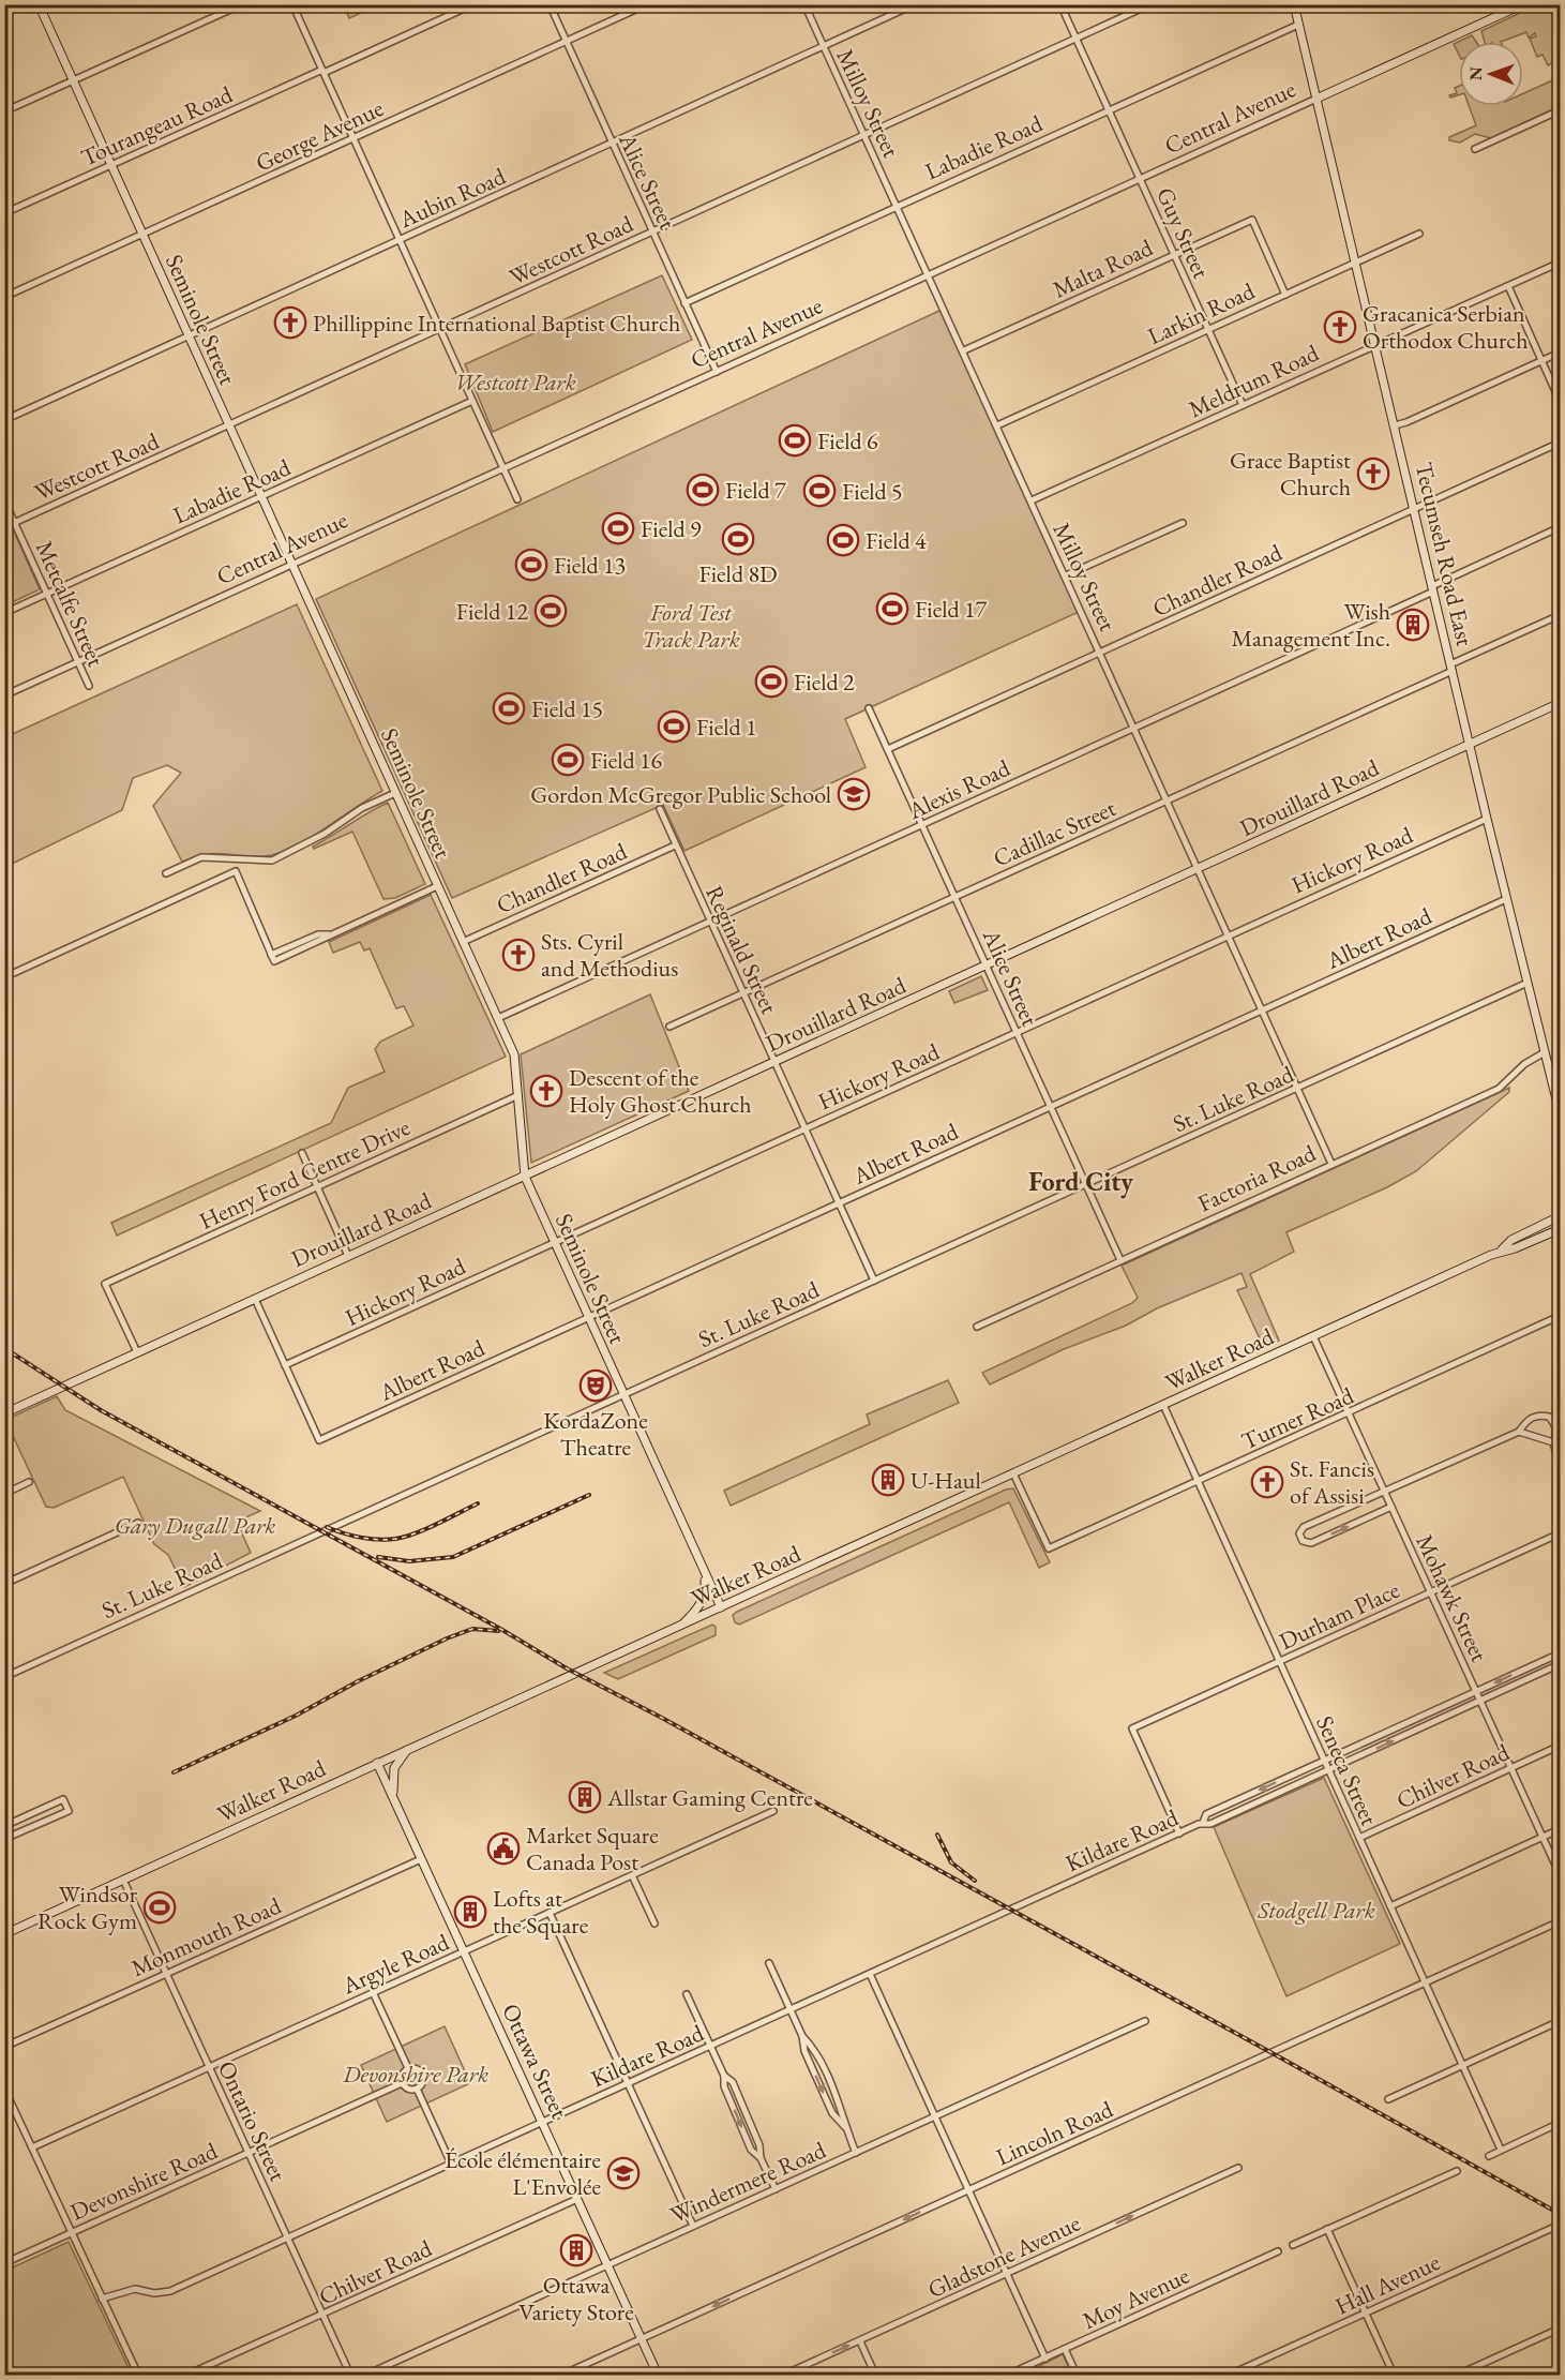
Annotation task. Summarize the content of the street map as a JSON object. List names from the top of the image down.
{
  "streets": {
    "street": [
      "Milloy Street",
      "Central Avenue",
      "Tourangeau Road",
      "George Avenue",
      "Labadie Road",
      "Alice Street",
      "Aubin Road",
      "Guy Street",
      "Westcott Road",
      "Malta Road",
      "Larkin Road",
      "Seminole Street",
      "Meldrum Road",
      "Tecumseh Road East",
      "Chandler Road",
      "Metcalfe Street",
      "Alexis Road",
      "Drouillard Road",
      "Cadillac Street",
      "Hickory Road",
      "Albert Road",
      "Reginald Street",
      "St. Luke Road",
      "Henry Ford Centre Drive",
      "Factoria Road",
      "Walker Road",
      "Turner Road",
      "Mohawk Street",
      "Durham Place",
      "Seneca Street",
      "Chilver Road",
      "Kildare Road",
      "Monmouth Road",
      "Argyle Road",
      "Ottawa Street",
      "Ontario Street",
      "Lincoln Road",
      "Devonshire Road",
      "Windermere Road",
      "Gladstone Avenue",
      "Hall Avenue",
      "Moy Avenue"
    ]
  },
  "crossings": [
    ["Milloy Street", "Central Avenue"],
    ["Milloy Street", "Labadie Road"],
    ["Milloy Street", "Aubin Road"],
    ["Milloy Street", "Westcott Road"],
    ["Milloy Street", "Malta Road"],
    ["Milloy Street", "Larkin Road"],
    ["Milloy Street", "Meldrum Road"],
    ["Milloy Street", "Chandler Road"],
    ["Milloy Street", "Alexis Road"],
    ["Milloy Street", "Drouillard Road"],
    ["Milloy Street", "Cadillac Street"],
    ["Milloy Street", "Hickory Road"],
    ["Milloy Street", "Albert Road"],
    ["Milloy Street", "St. Luke Road"],
    ["Milloy Street", "Factoria Road"],
    ["Central Avenue", "Alice Street"],
    ["Central Avenue", "Guy Street"],
    ["Central Avenue", "Seminole Street"],
    ["Central Avenue", "Tecumseh Road East"],
    ["Central Avenue", "Metcalfe Street"],
    ["Tourangeau Road", "Seminole Street"],
    ["George Avenue", "Alice Street"],
    ["George Avenue", "Seminole Street"],
    ["Labadie Road", "Alice Street"],
    ["Labadie Road", "Guy Street"],
    ["Labadie Road", "Seminole Street"],
    ["Labadie Road", "Tecumseh Road East"],
    ["Labadie Road", "Metcalfe Street"],
    ["Alice Street", "Aubin Road"],
    ["Alice Street", "Westcott Road"],
    ["Alice Street", "Chandler Road"],
    ["Alice Street", "Alexis Road"],
    ["Alice Street", "Drouillard Road"],
    ["Alice Street", "Cadillac Street"],
    ["Alice Street", "Hickory Road"],
    ["Alice Street", "Albert Road"],
    ["Alice Street", "St. Luke Road"],
    ["Alice Street", "Factoria Road"],
    ["Aubin Road", "Seminole Street"],
    ["Guy Street", "Westcott Road"],
    ["Guy Street", "Malta Road"],
    ["Guy Street", "Larkin Road"],
    ["Guy Street", "Meldrum Road"],
    ["Westcott Road", "Seminole Street"],
    ["Westcott Road", "Metcalfe Street"],
    ["Malta Road", "Larkin Road"],
    ["Larkin Road", "Tecumseh Road East"],
    ["Seminole Street", "Chandler Road"],
    ["Seminole Street", "Alexis Road"],
    ["Seminole Street", "Drouillard Road"],
    ["Seminole Street", "Hickory Road"],
    ["Seminole Street", "Albert Road"],
    ["Seminole Street", "St. Luke Road"],
    ["Seminole Street", "Henry Ford Centre Drive"],
    ["Seminole Street", "Walker Road"],
    ["Meldrum Road", "Tecumseh Road East"],
    ["Tecumseh Road East", "Chandler Road"],
    ["Tecumseh Road East", "Alexis Road"],
    ["Tecumseh Road East", "Drouillard Road"],
    ["Tecumseh Road East", "Cadillac Street"],
    ["Tecumseh Road East", "Hickory Road"],
    ["Tecumseh Road East", "Albert Road"],
    ["Tecumseh Road East", "St. Luke Road"],
    ["Tecumseh Road East", "Factoria Road"],
    ["Chandler Road", "Reginald Street"],
    ["Alexis Road", "Reginald Street"],
    ["Drouillard Road", "Reginald Street"],
    ["Drouillard Road", "Henry Ford Centre Drive"],
    ["Cadillac Street", "Reginald Street"],
    ["Hickory Road", "Albert Road"],
    ["Hickory Road", "Reginald Street"],
    ["Albert Road", "Reginald Street"],
    ["Reginald Street", "St. Luke Road"],
    ["Walker Road", "Turner Road"],
    ["Walker Road", "Mohawk Street"],
    ["Walker Road", "Seneca Street"],
    ["Walker Road", "Ottawa Street"],
    ["Walker Road", "Ontario Street"],
    ["Turner Road", "Mohawk Street"],
    ["Turner Road", "Seneca Street"],
    ["Mohawk Street", "Durham Place"],
    ["Mohawk Street", "Chilver Road"],
    ["Mohawk Street", "Kildare Road"],
    ["Durham Place", "Seneca Street"],
    ["Durham Place", "Kildare Road"],
    ["Seneca Street", "Chilver Road"],
    ["Seneca Street", "Kildare Road"],
    ["Seneca Street", "Lincoln Road"],
    ["Chilver Road", "Ottawa Street"],
    ["Chilver Road", "Ontario Street"],
    ["Kildare Road", "Ottawa Street"],
    ["Kildare Road", "Ontario Street"],
    ["Monmouth Road", "Ottawa Street"],
    ["Monmouth Road", "Ontario Street"],
    ["Argyle Road", "Ottawa Street"],
    ["Argyle Road", "Ontario Street"],
    ["Ottawa Street", "Lincoln Road"],
    ["Ottawa Street", "Windermere Road"],
    ["Ontario Street", "Devonshire Road"]
  ],
  "one_way": ["Gladstone Avenue"],
  "districts": ["Ford City"],
  "parks": [
    "Westcott Park",
    "Ford Test Track Park",
    "Gary Dugall Park",
    "Stodgell Park",
    "Devonshire Park"
  ],
  "places": {
    "church": [
      "Phillippine International Baptist Church",
      "Gracanica Serbian Orthodox Church",
      "Grace Baptist Church",
      "Sts. Cyril and Methodius",
      "Descent of the Holy Ghost Church",
      "St. Fancis of Assisi"
    ],
    "sports": [
      "Field 6",
      "Field 7",
      "Field 5",
      "Field 9",
      "Field 8D",
      "Field 4",
      "Field 13",
      "Field 17",
      "Field 12",
      "Field 2",
      "Field 15",
      "Field 1",
      "Field 16",
      "Windsor Rock Gym"
    ],
    "building": [
      "Wish Management Inc.",
      "U-Haul",
      "Allstar Gaming Centre",
      "Lofts at the Square",
      "Ottawa Variety Store"
    ],
    "school or university": ["Gordon McGregor Public School", "École élémentaire L'Envolée"],
    "theatre": ["KordaZone Theatre"],
    "public building": ["Market Square Canada Post"]
  },
  "north": "left"
}
